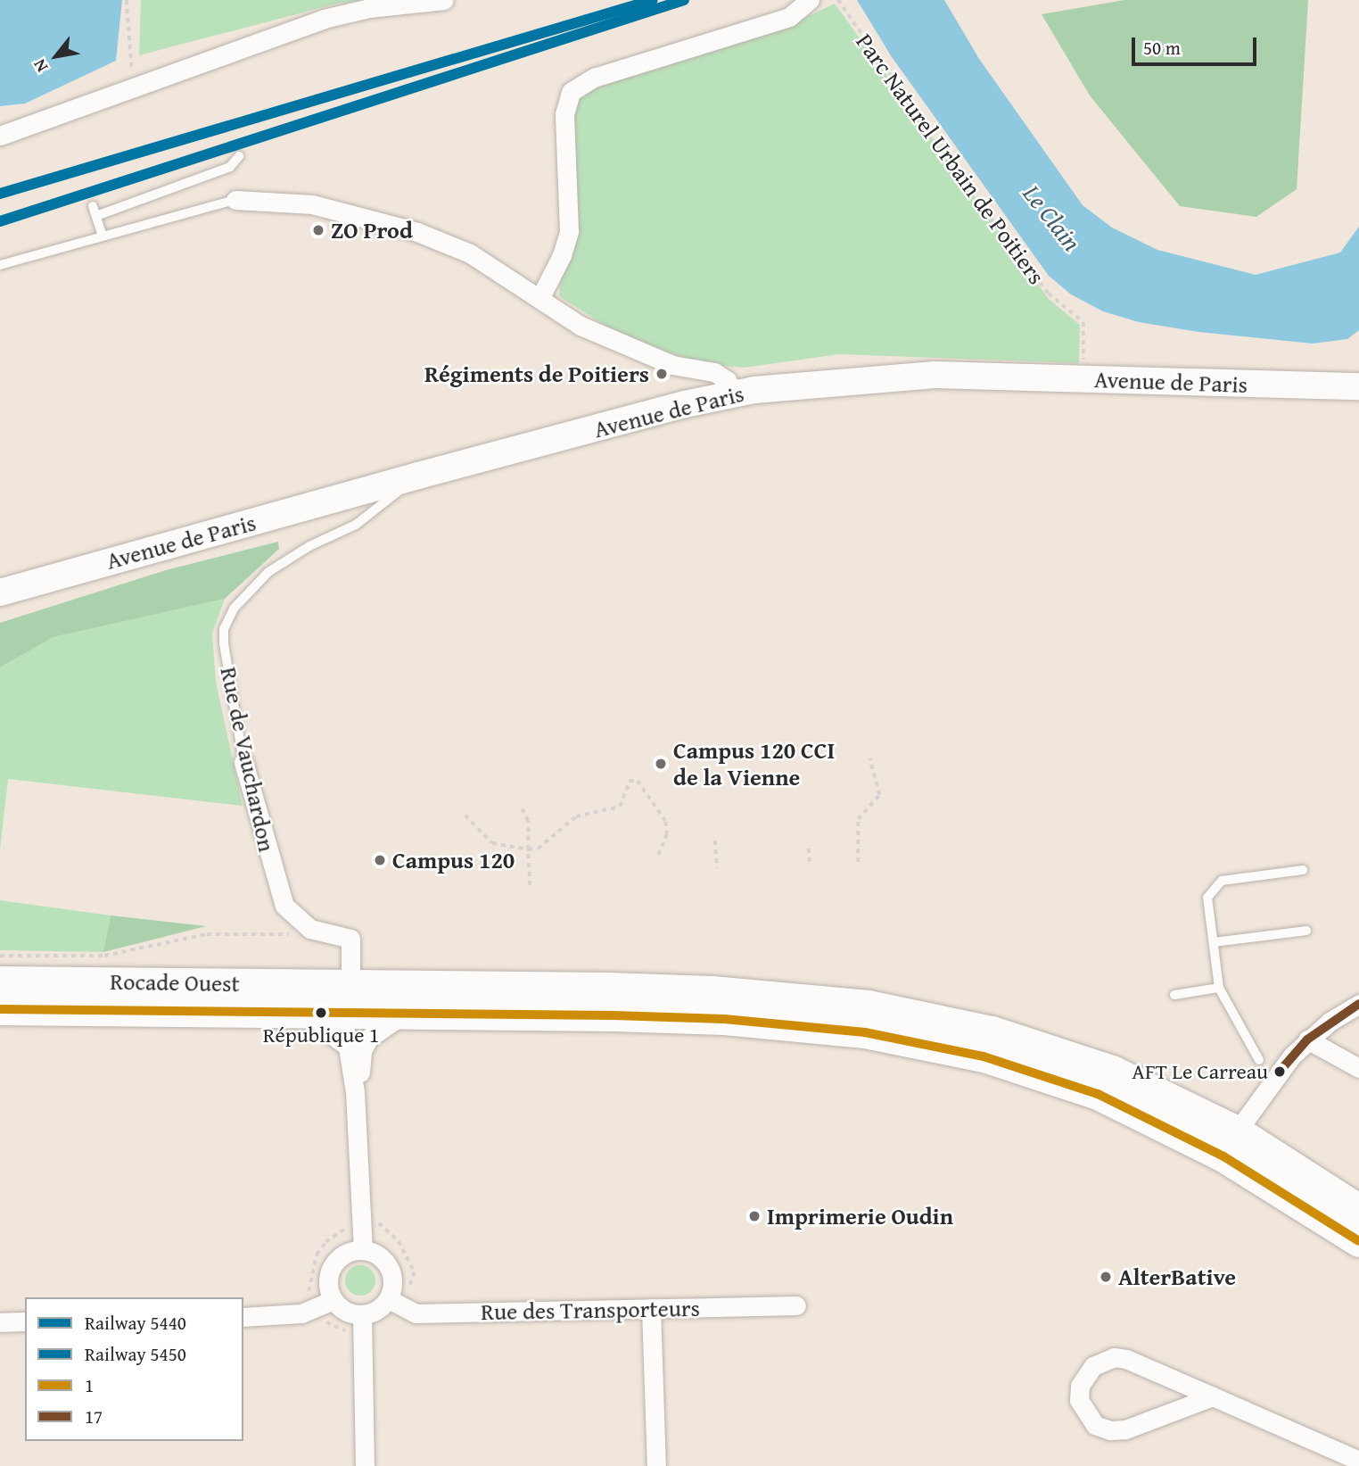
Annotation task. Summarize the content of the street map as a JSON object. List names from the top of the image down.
{
  "streets": {
    "main road": ["Avenue de Paris", "Rocade Ouest"],
    "street": ["Rue de Vauchardon", "Rue des Transporteurs"],
    "path": ["Parc Naturel Urbain de Poitiers"]
  },
  "crossings": [
    ["Parc Naturel Urbain de Poitiers", "Avenue de Paris"],
    ["Avenue de Paris", "Rue de Vauchardon"],
    ["Rue de Vauchardon", "Rocade Ouest"]
  ],
  "water": ["Le Clain"],
  "places": [
    "ZO Prod",
    "Régiments de Poitiers",
    "Campus 120 CCI de la Vienne",
    "Campus 120",
    "République 1",
    "AFT Le Carreau",
    "Imprimerie Oudin",
    "AlterBative"
  ],
  "lines": [
    "rail line 5440",
    "rail line 5450",
    "transit line 17",
    "transit line 1"
  ],
  "legend": [
    "Railway 5440",
    "Railway 5450",
    "1",
    "17"
  ],
  "scale_bar": "50 m",
  "north": "bottom left"
}
